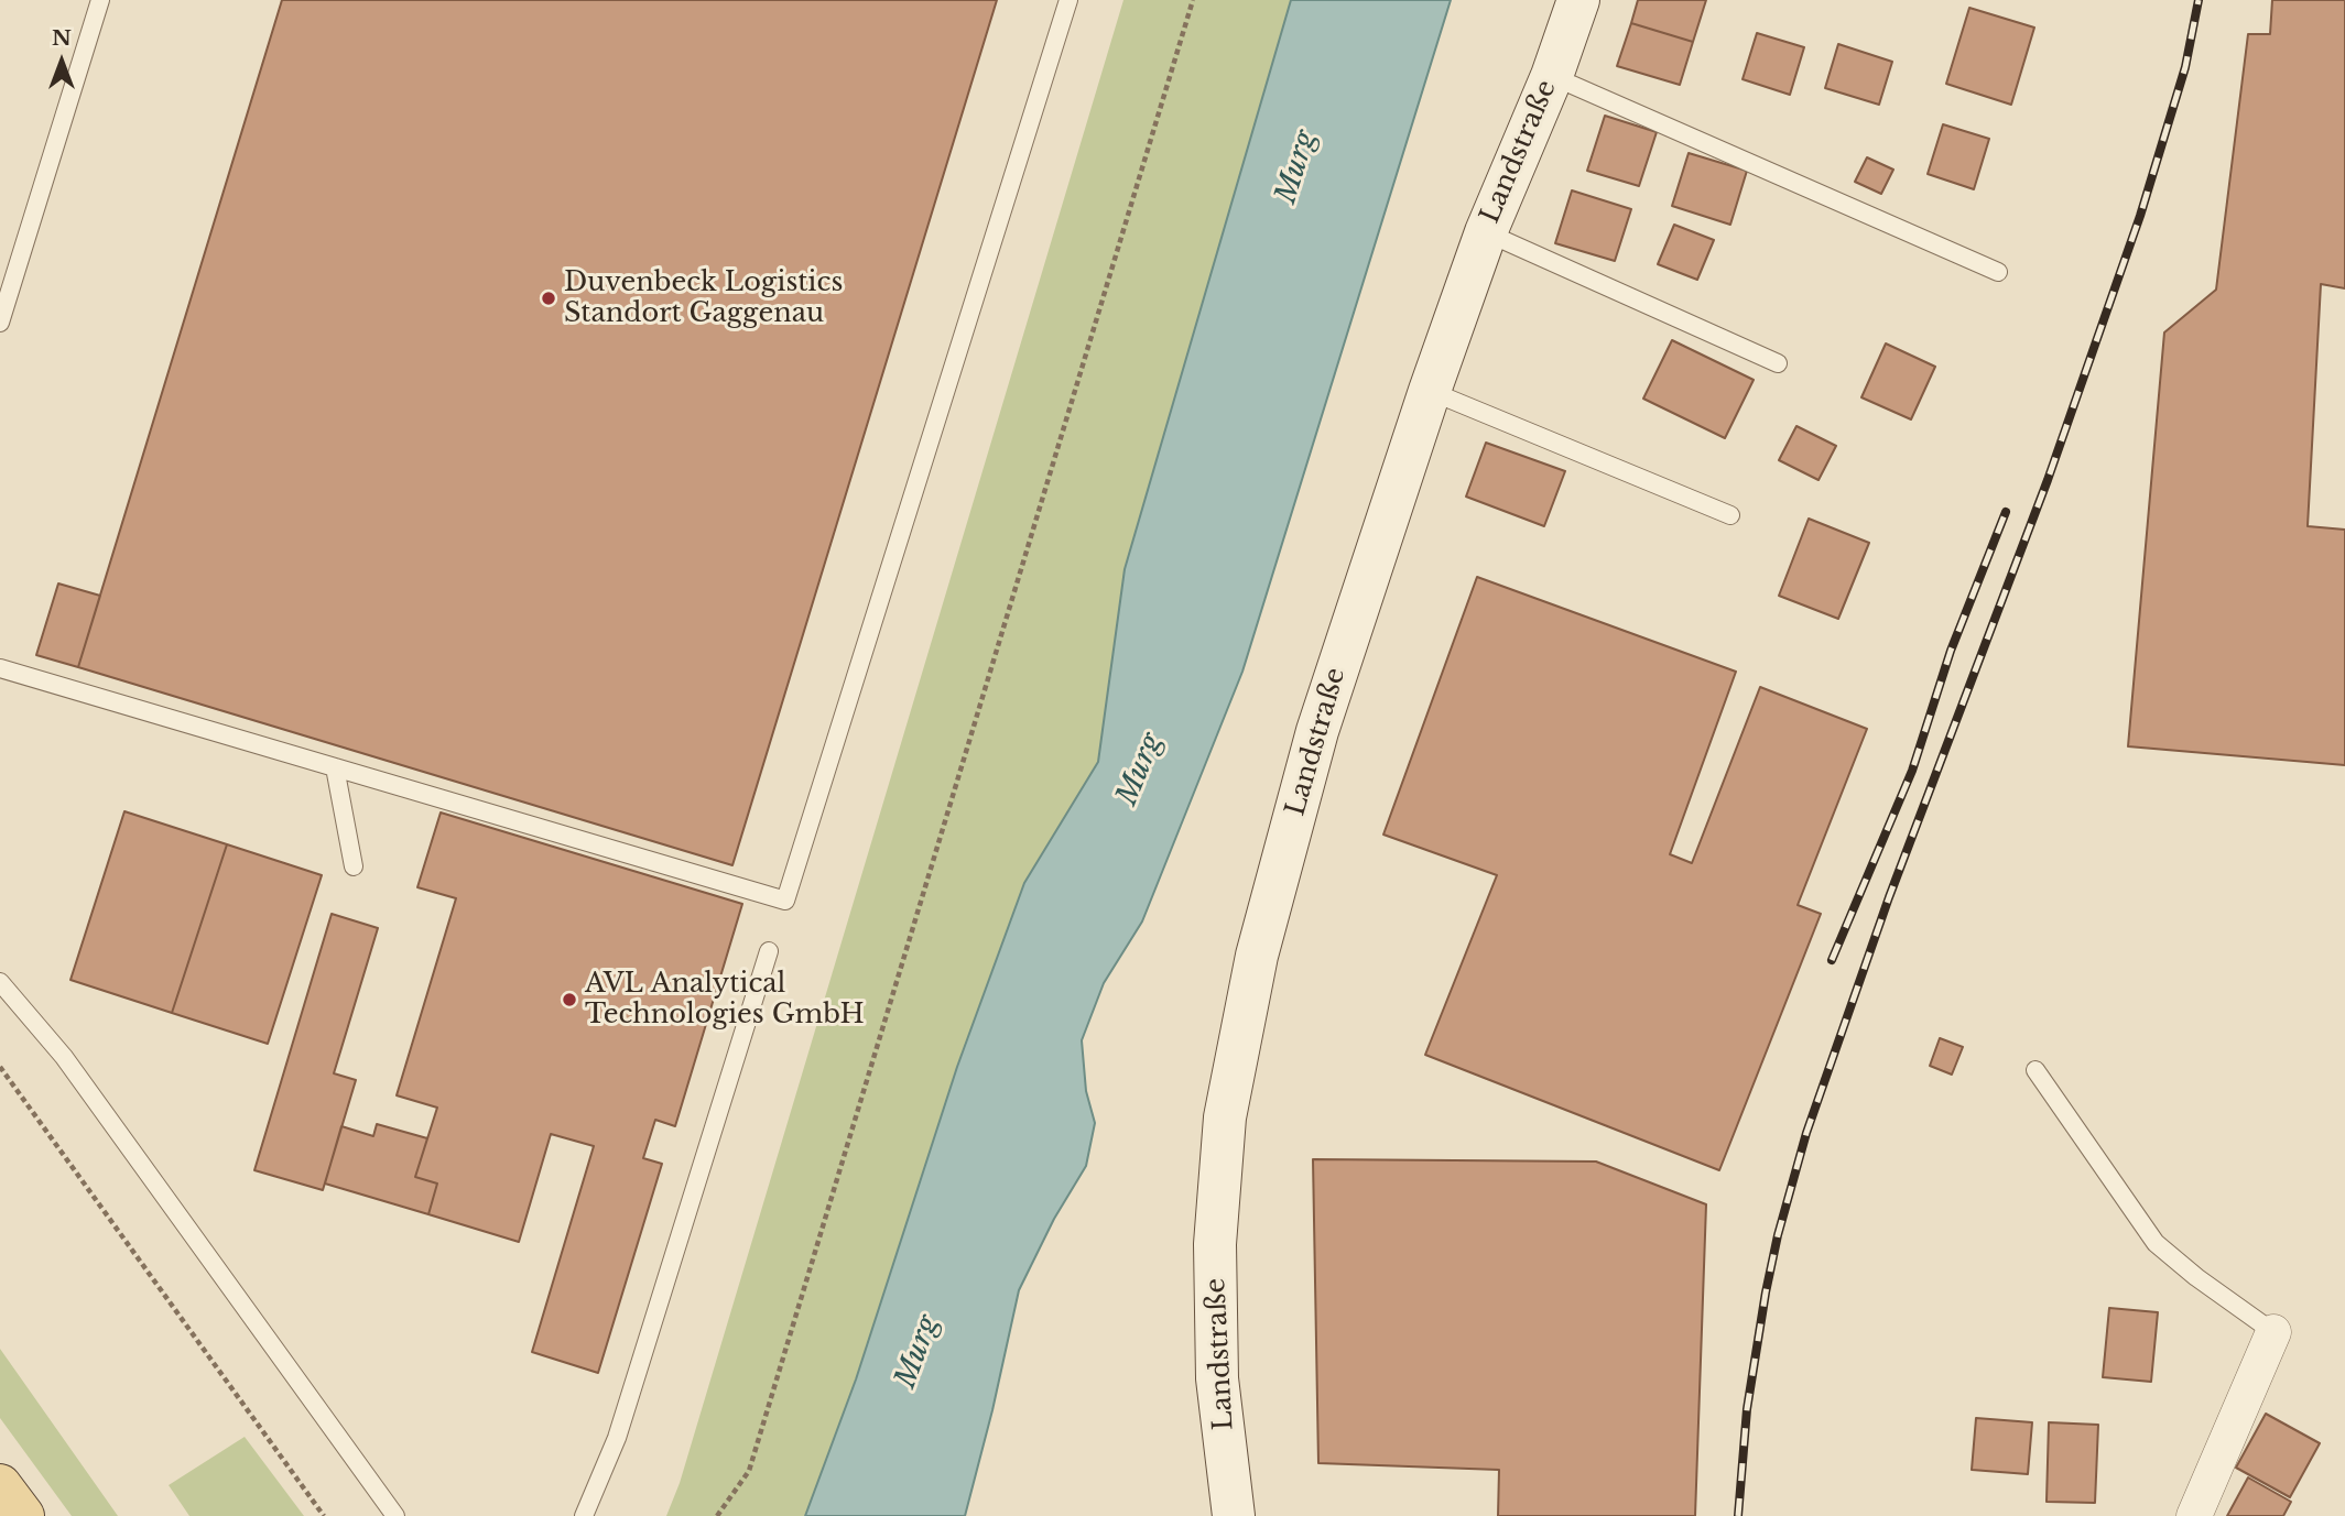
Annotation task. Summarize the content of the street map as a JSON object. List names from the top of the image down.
{
  "streets": {
    "street": ["Landstraße"]
  },
  "water": ["Murg"],
  "places": ["Duvenbeck Logistics Standort Gaggenau", "AVL Analytical Technologies GmbH"],
  "north": "top"
}
